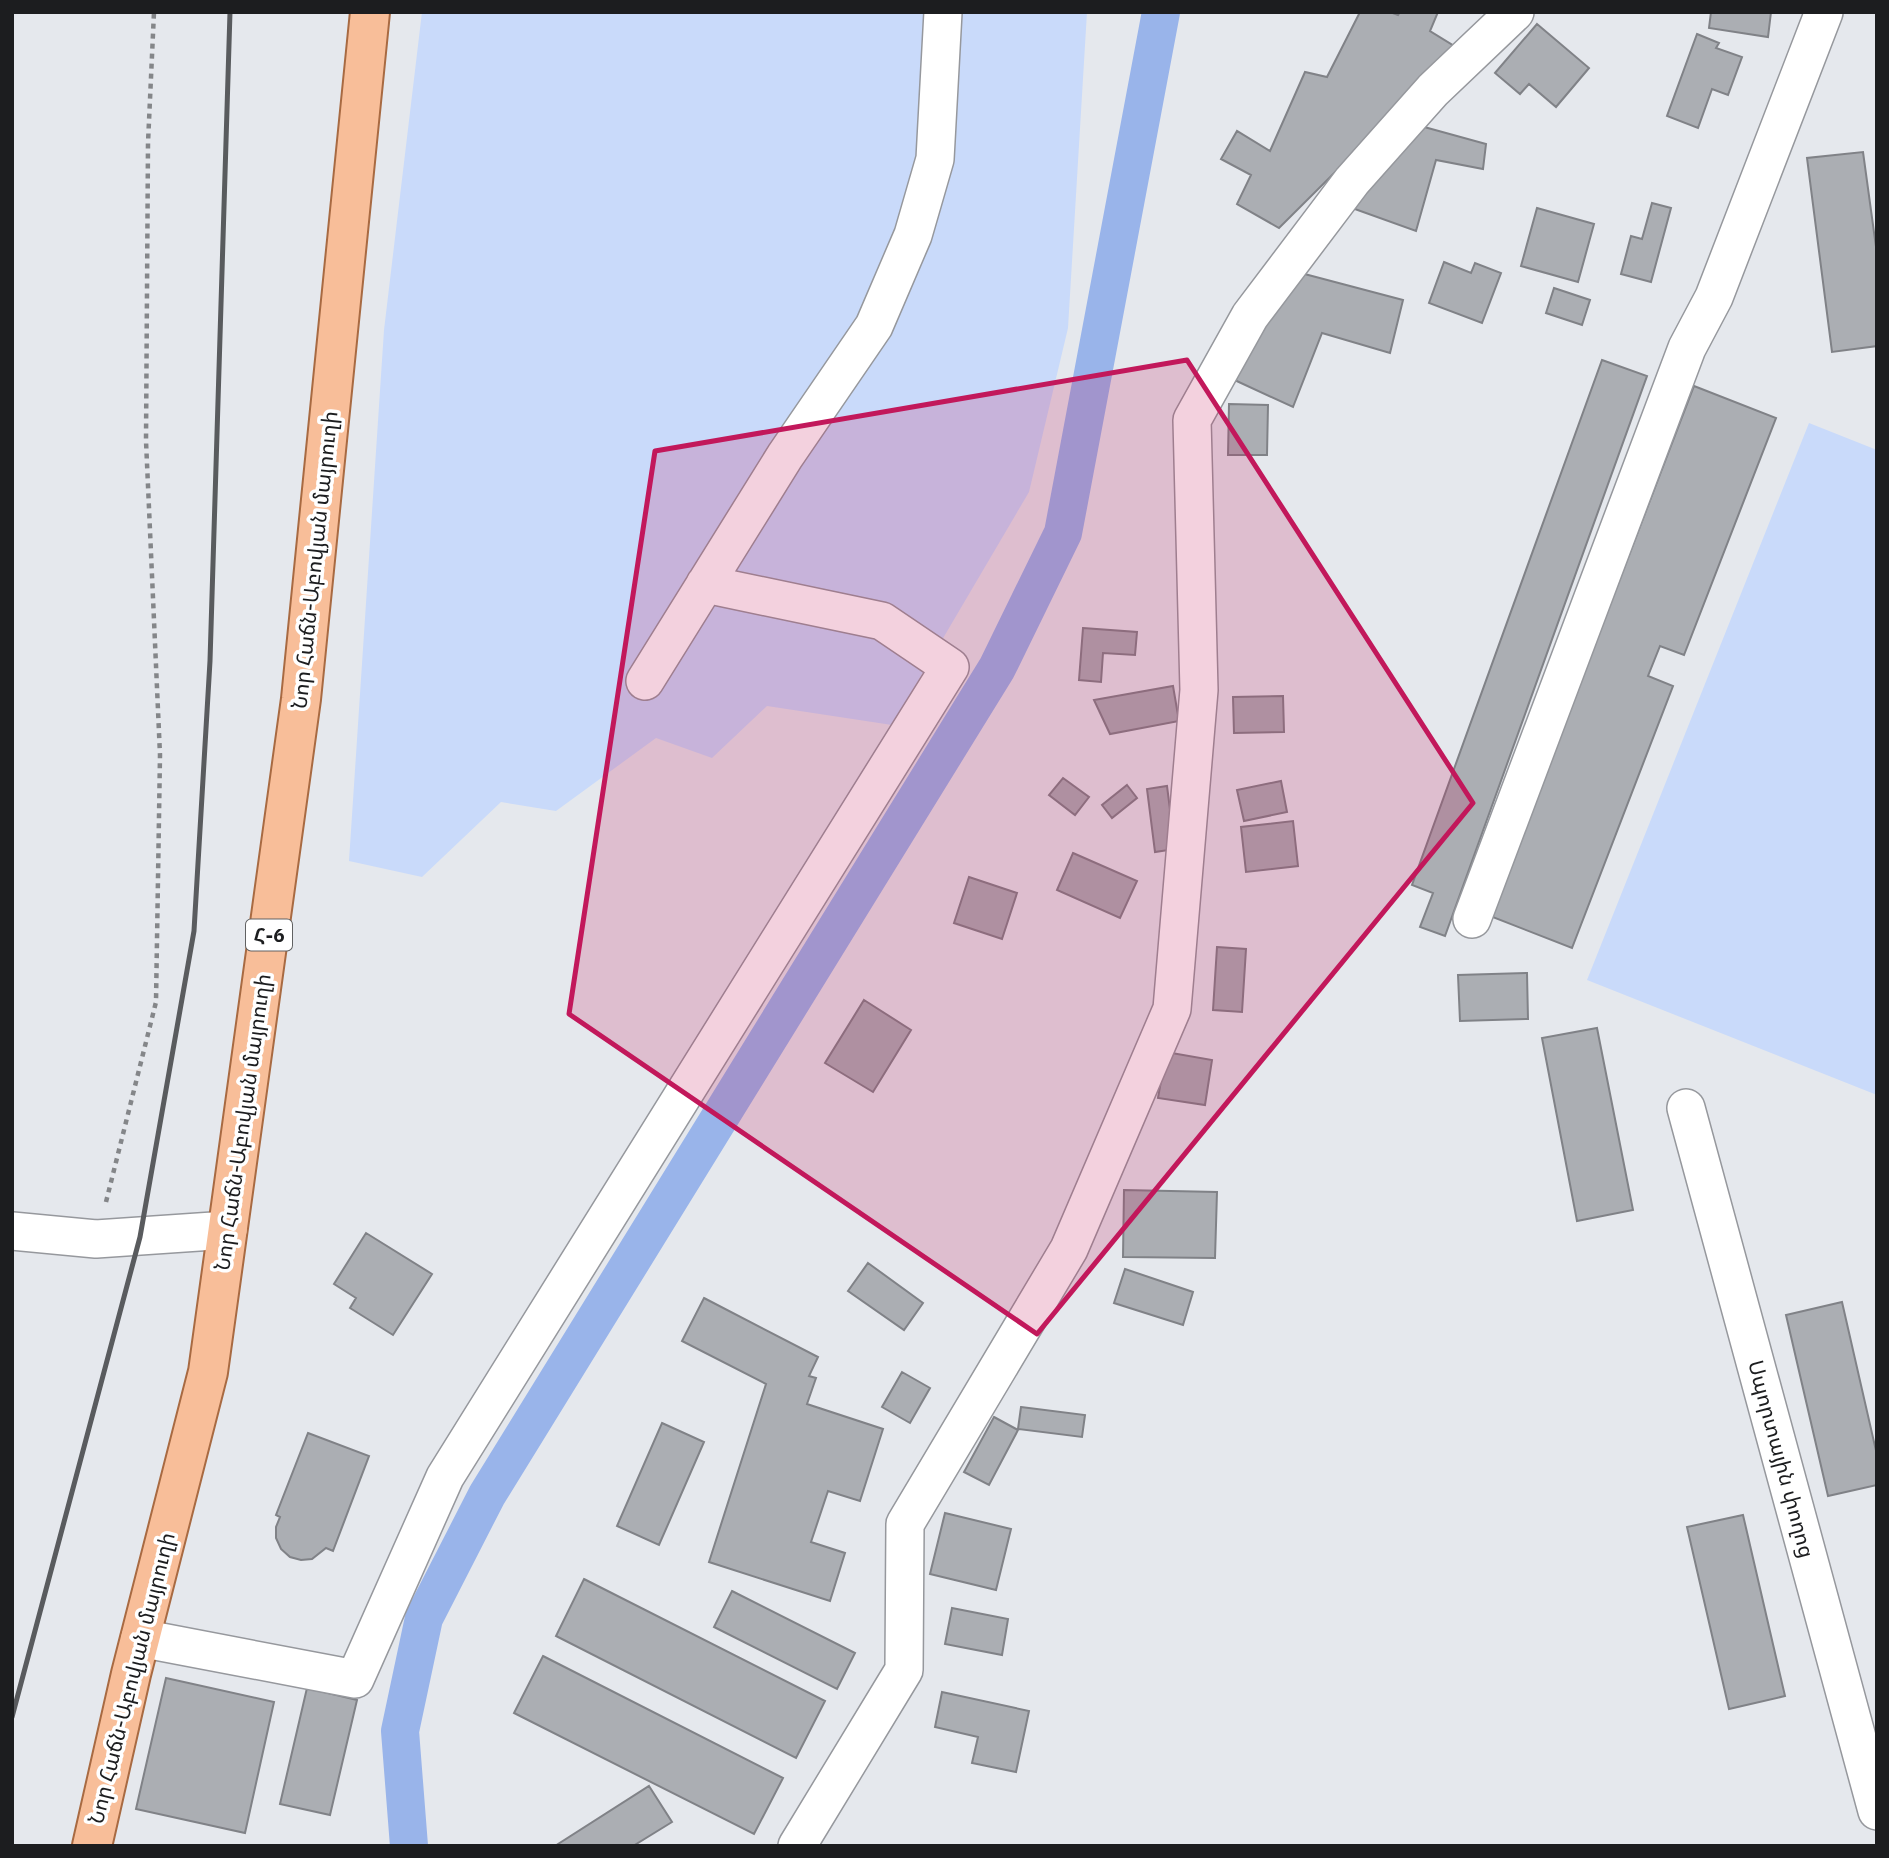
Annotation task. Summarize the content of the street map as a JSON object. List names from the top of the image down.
{
  "streets": {
    "main road": ["Նոր Հաճն-Աբովյան մայրուղի", "Հ-6"],
    "street": ["Սպորտային փողոց"]
  }
}
